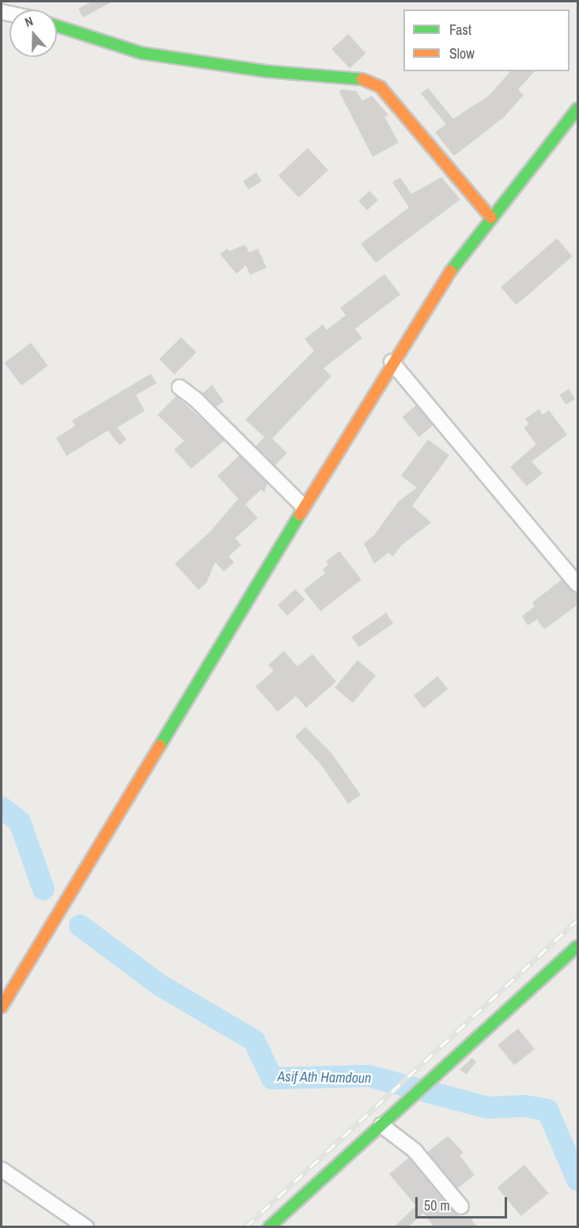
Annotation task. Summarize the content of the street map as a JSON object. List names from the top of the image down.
{
  "water": ["Asif Ath Hamdoun"],
  "legend": ["Fast", "Slow"],
  "scale_bar": "50 m",
  "north": "top"
}
